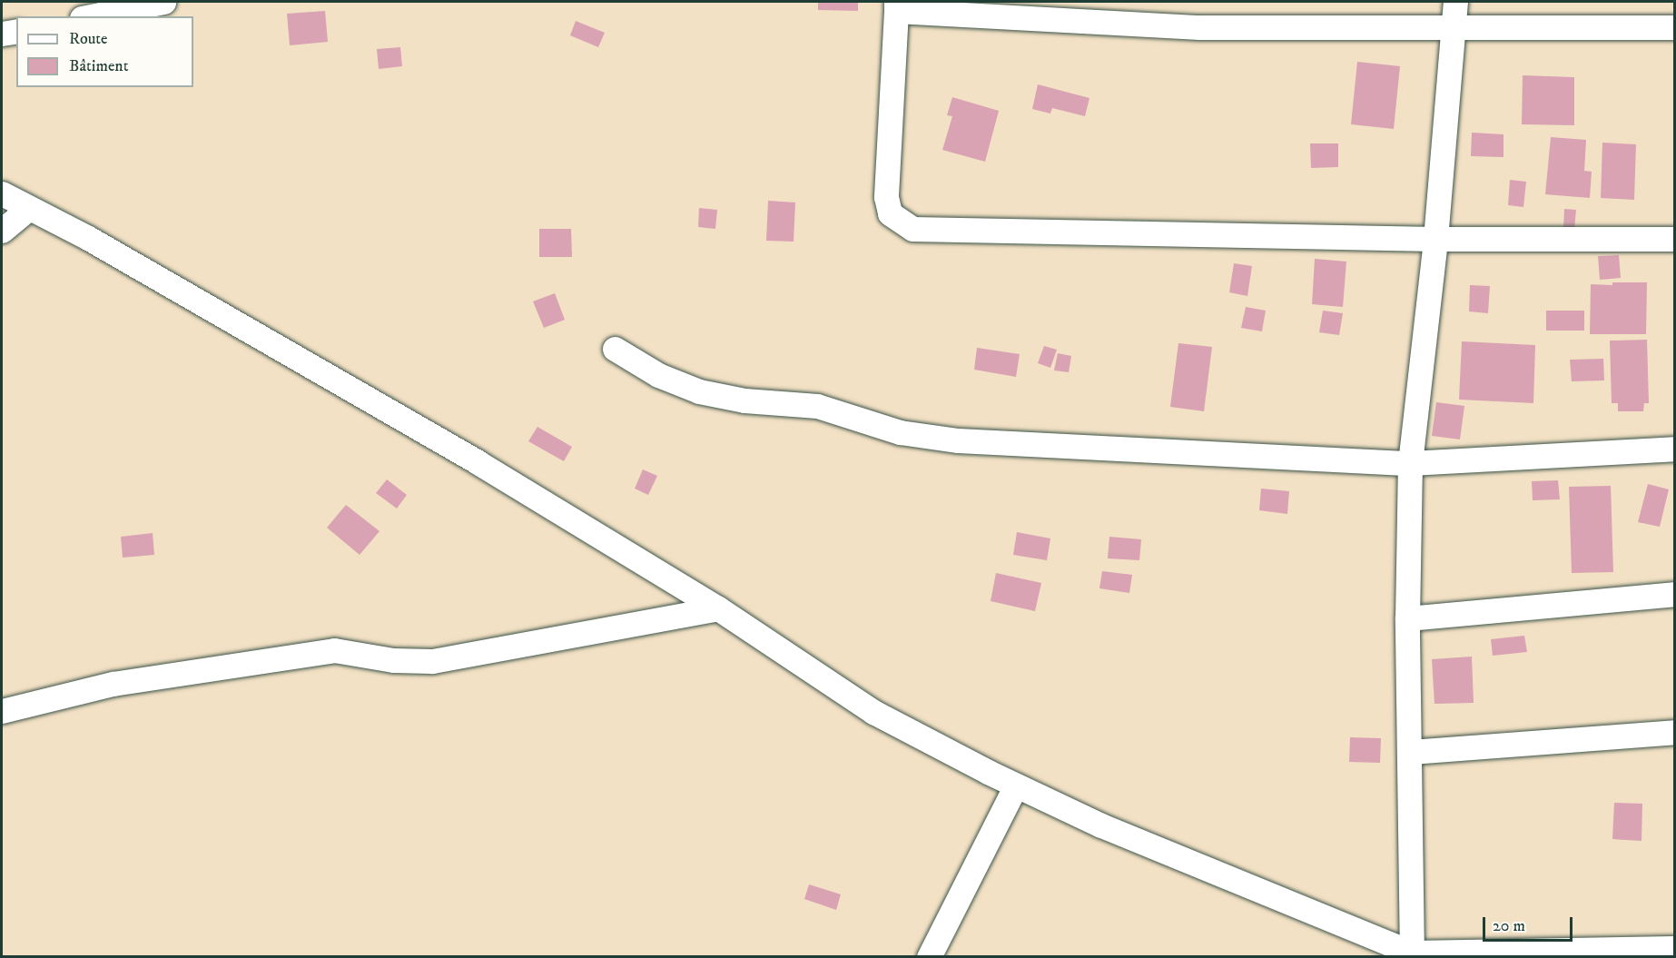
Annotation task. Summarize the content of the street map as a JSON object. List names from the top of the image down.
{
  "legend": ["Route", "Bâtiment"],
  "scale_bar": "20 m"
}
